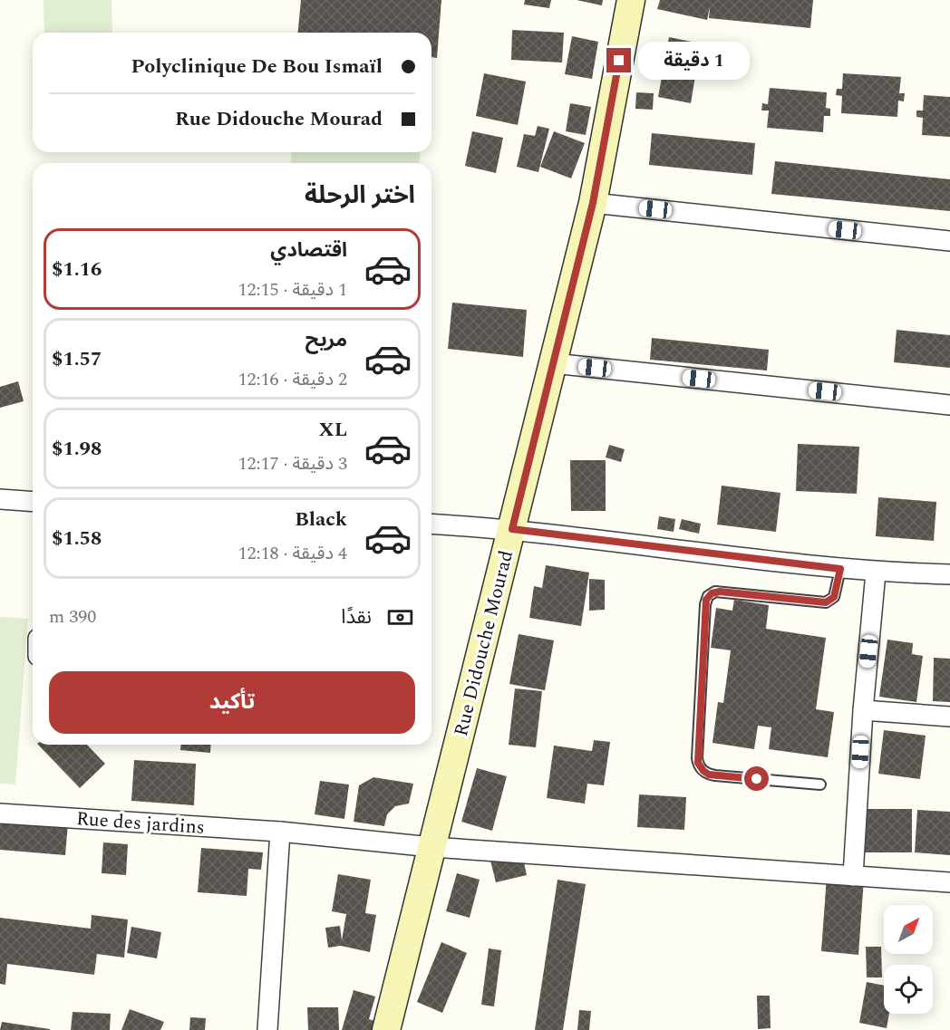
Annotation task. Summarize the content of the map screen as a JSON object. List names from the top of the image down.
{
  "streets": {
    "main road": ["Rue Didouche Mourad"],
    "street": ["Rue des jardins"]
  },
  "crossings": [
    ["Rue Didouche Mourad", "Rue des jardins"]
  ],
  "north": "top right",
  "page": {
    "banner": ["Polyclinique De Bou Ismaïl", "Rue Didouche Mourad"],
    "bubble": "1 دقيقة",
    "heading": "اختر الرحلة",
    "list": [
      {
        "name": "اقتصادي",
        "note": "1 دقيقة · 12:15",
        "value": "$1.16"
      },
      {
        "name": "مريح",
        "note": "2 دقيقة · 12:16",
        "value": "$1.57"
      },
      {
        "name": "XL",
        "note": "3 دقيقة · 12:17",
        "value": "$1.98"
      },
      {
        "name": "Black",
        "note": "4 دقيقة · 12:18",
        "value": "$1.58"
      }
    ],
    "pay": ["نقدًا", "390 m"],
    "buttons": "تأكيد"
  }
}
